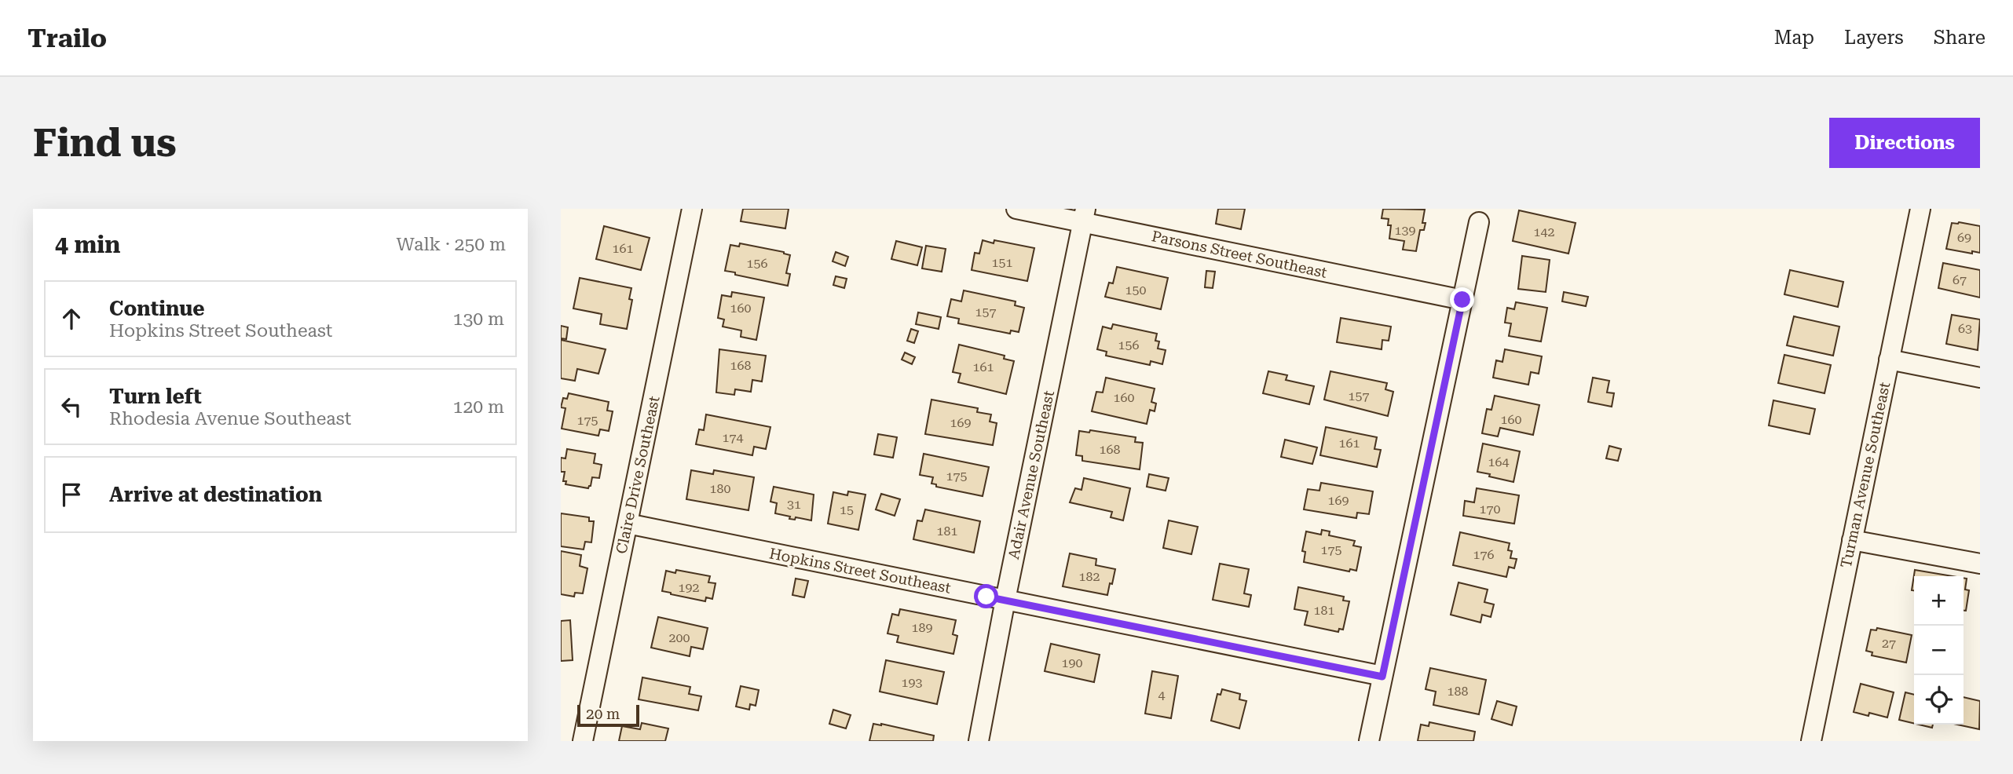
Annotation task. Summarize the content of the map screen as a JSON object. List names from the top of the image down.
{
  "streets": {
    "street": [
      "Parsons Street Southeast",
      "Claire Drive Southeast",
      "Adair Avenue Southeast",
      "Turman Avenue Southeast",
      "Hopkins Street Southeast"
    ]
  },
  "crossings": [
    ["Parsons Street Southeast", "Adair Avenue Southeast"],
    ["Claire Drive Southeast", "Hopkins Street Southeast"],
    ["Adair Avenue Southeast", "Hopkins Street Southeast"]
  ],
  "house_numbers": [
    "139",
    "142",
    "69",
    "161",
    "151",
    "156",
    "67",
    "150",
    "160",
    "157",
    "63",
    "156",
    "168",
    "161",
    "157",
    "160",
    "160",
    "175",
    "169",
    "174",
    "161",
    "168",
    "164",
    "175",
    "180",
    "169",
    "31",
    "170",
    "15",
    "181",
    "175",
    "176",
    "182",
    "192",
    "181",
    "189",
    "200",
    "27",
    "190",
    "193",
    "188",
    "4"
  ],
  "scale_bar": "20 m",
  "page": {
    "header": "Trailo",
    "nav": ["Map", "Layers", "Share"],
    "buttons": "Directions",
    "title": "Find us",
    "heading": ["4 min", "Walk · 250 m"],
    "list": [
      ["Continue", "Hopkins Street Southeast", "130 m"],
      ["Turn left", "Rhodesia Avenue Southeast", "120 m"],
      "Arrive at destination"
    ],
    "map_buttons": ["+", "−"],
    "scale": "20 m"
  }
}
